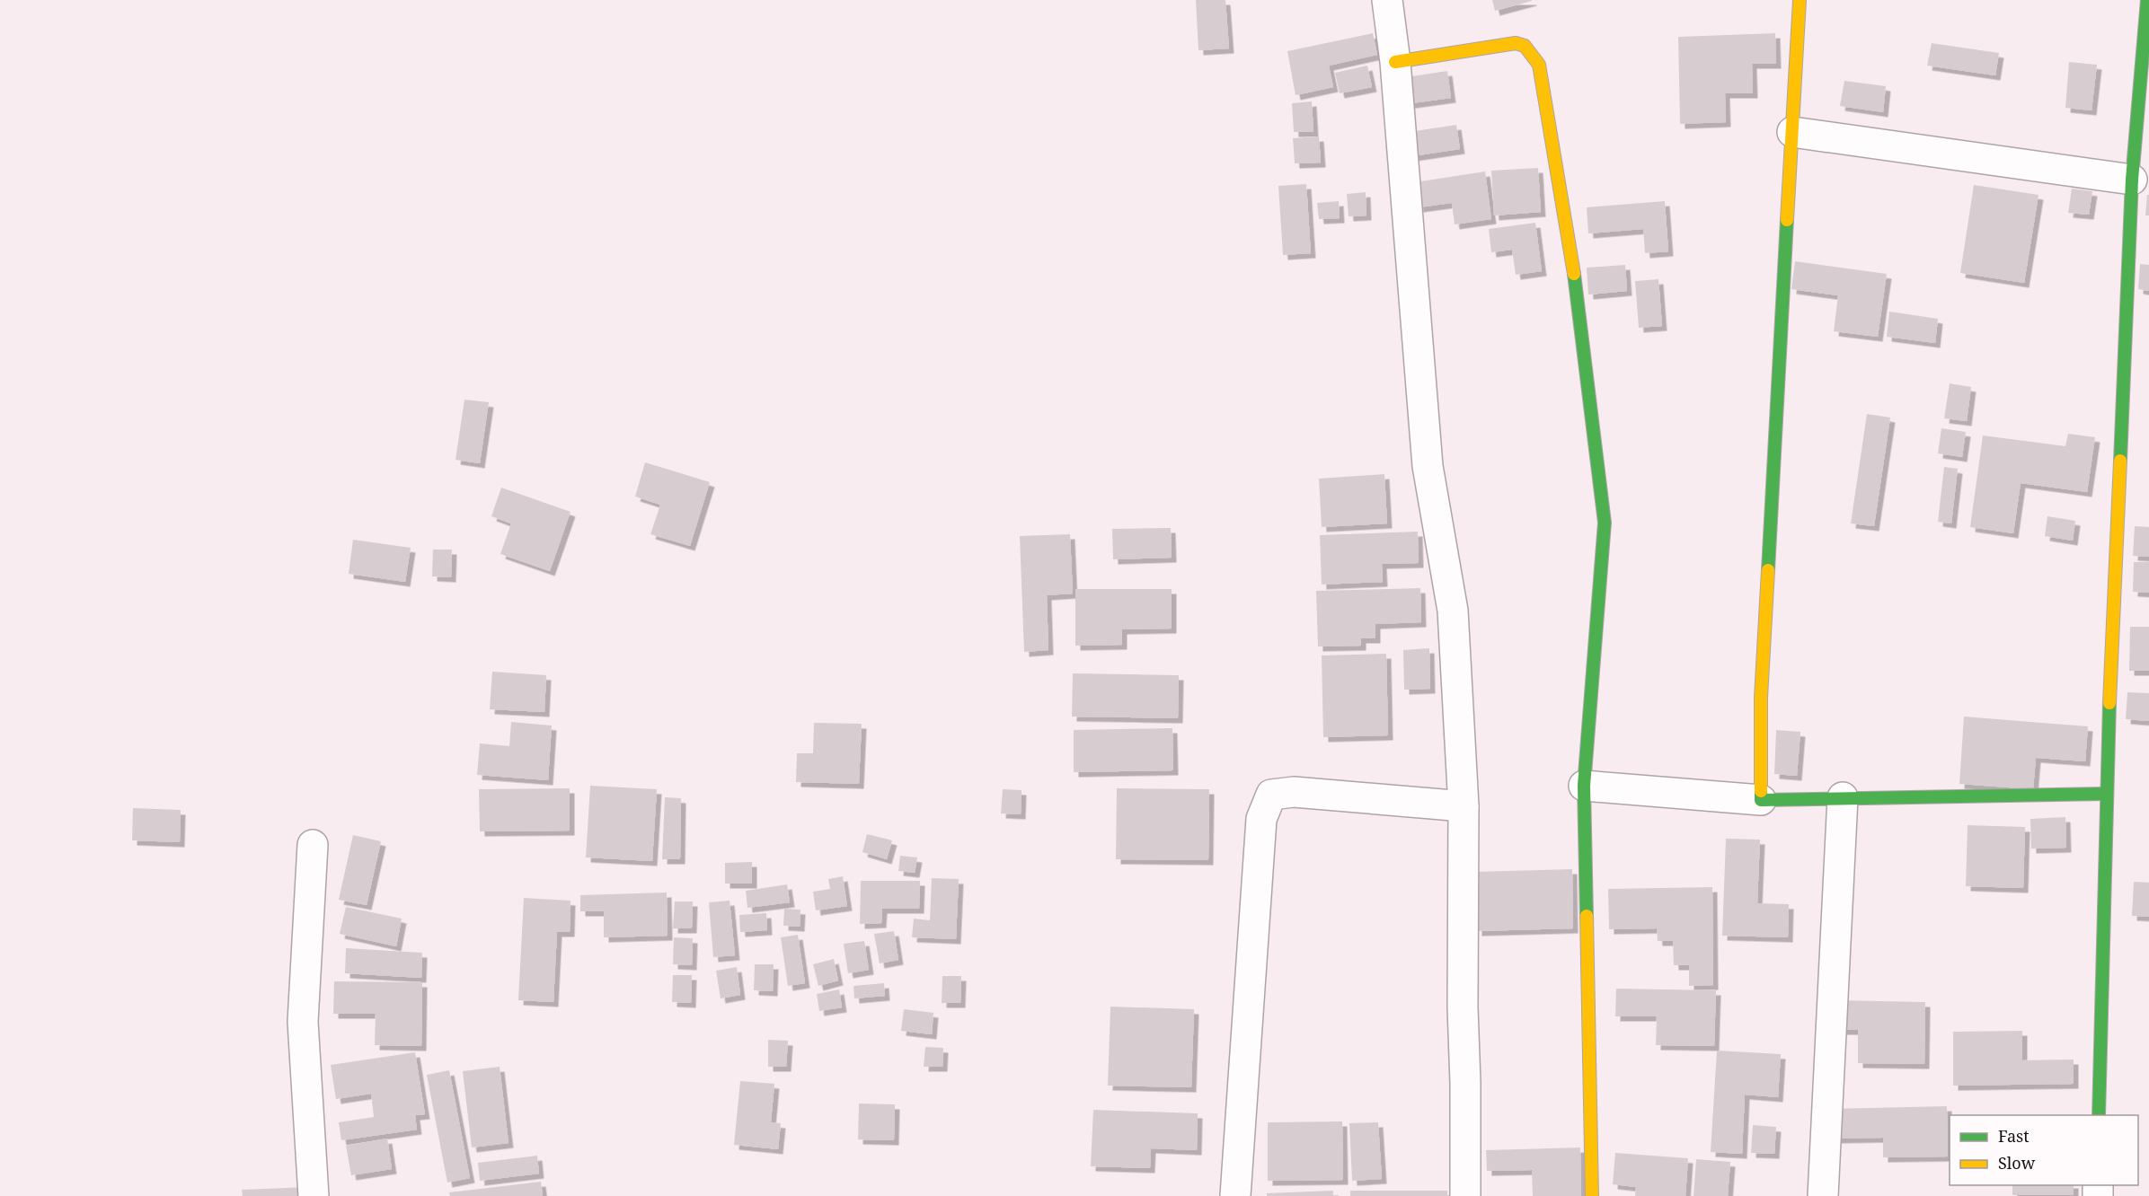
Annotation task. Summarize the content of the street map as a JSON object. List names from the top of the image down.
{
  "legend": ["Fast", "Slow"]
}
